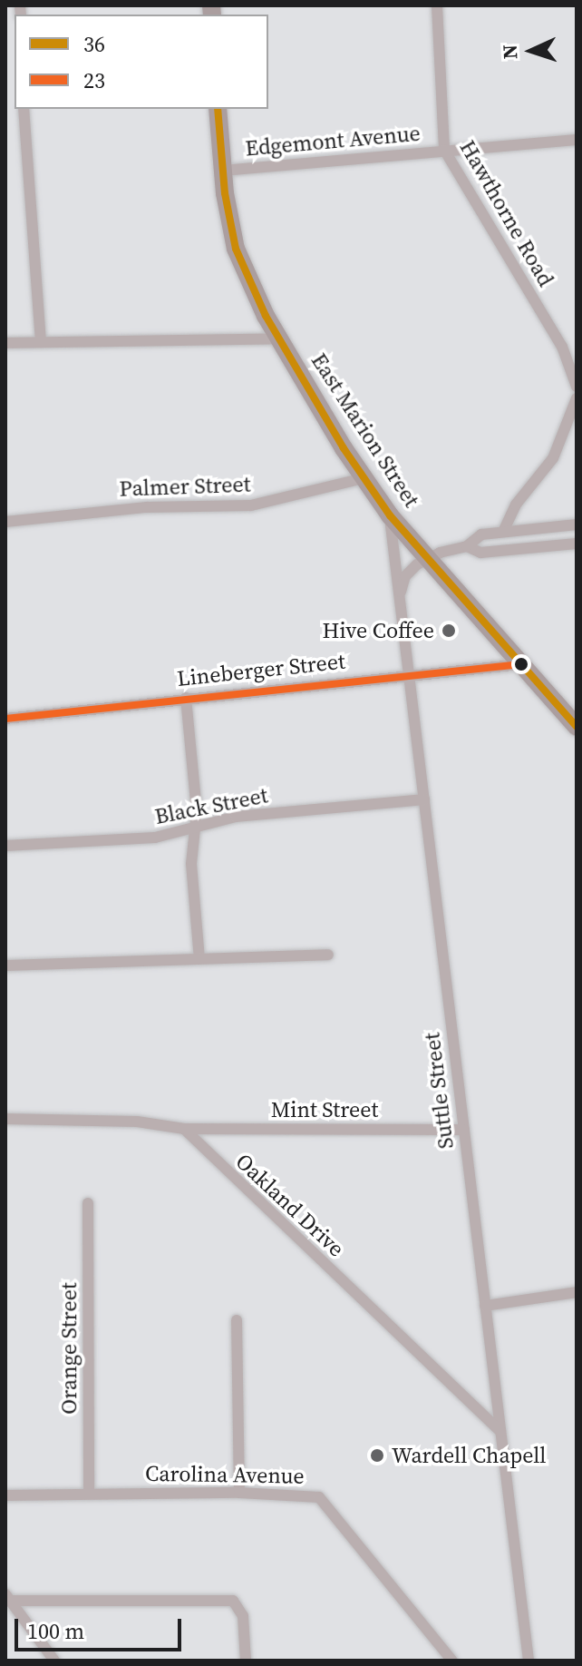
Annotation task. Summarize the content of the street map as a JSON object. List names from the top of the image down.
{
  "streets": {
    "main road": ["East Marion Street"],
    "street": [
      "Edgemont Avenue",
      "Hawthorne Road",
      "Palmer Street",
      "Lineberger Street",
      "Black Street",
      "Suttle Street",
      "Mint Street",
      "Oakland Drive",
      "Orange Street",
      "Carolina Avenue"
    ]
  },
  "crossings": [
    ["Edgemont Avenue", "Hawthorne Road"],
    ["Edgemont Avenue", "East Marion Street"],
    ["East Marion Street", "Palmer Street"],
    ["East Marion Street", "Lineberger Street"],
    ["East Marion Street", "Suttle Street"],
    ["Lineberger Street", "Suttle Street"],
    ["Black Street", "Suttle Street"],
    ["Suttle Street", "Mint Street"],
    ["Suttle Street", "Oakland Drive"],
    ["Mint Street", "Oakland Drive"],
    ["Orange Street", "Carolina Avenue"]
  ],
  "places": ["Hive Coffee", "Wardell Chapell"],
  "lines": ["transit line 36", "transit line 23"],
  "legend": ["36", "23"],
  "scale_bar": "100 m",
  "north": "left"
}
